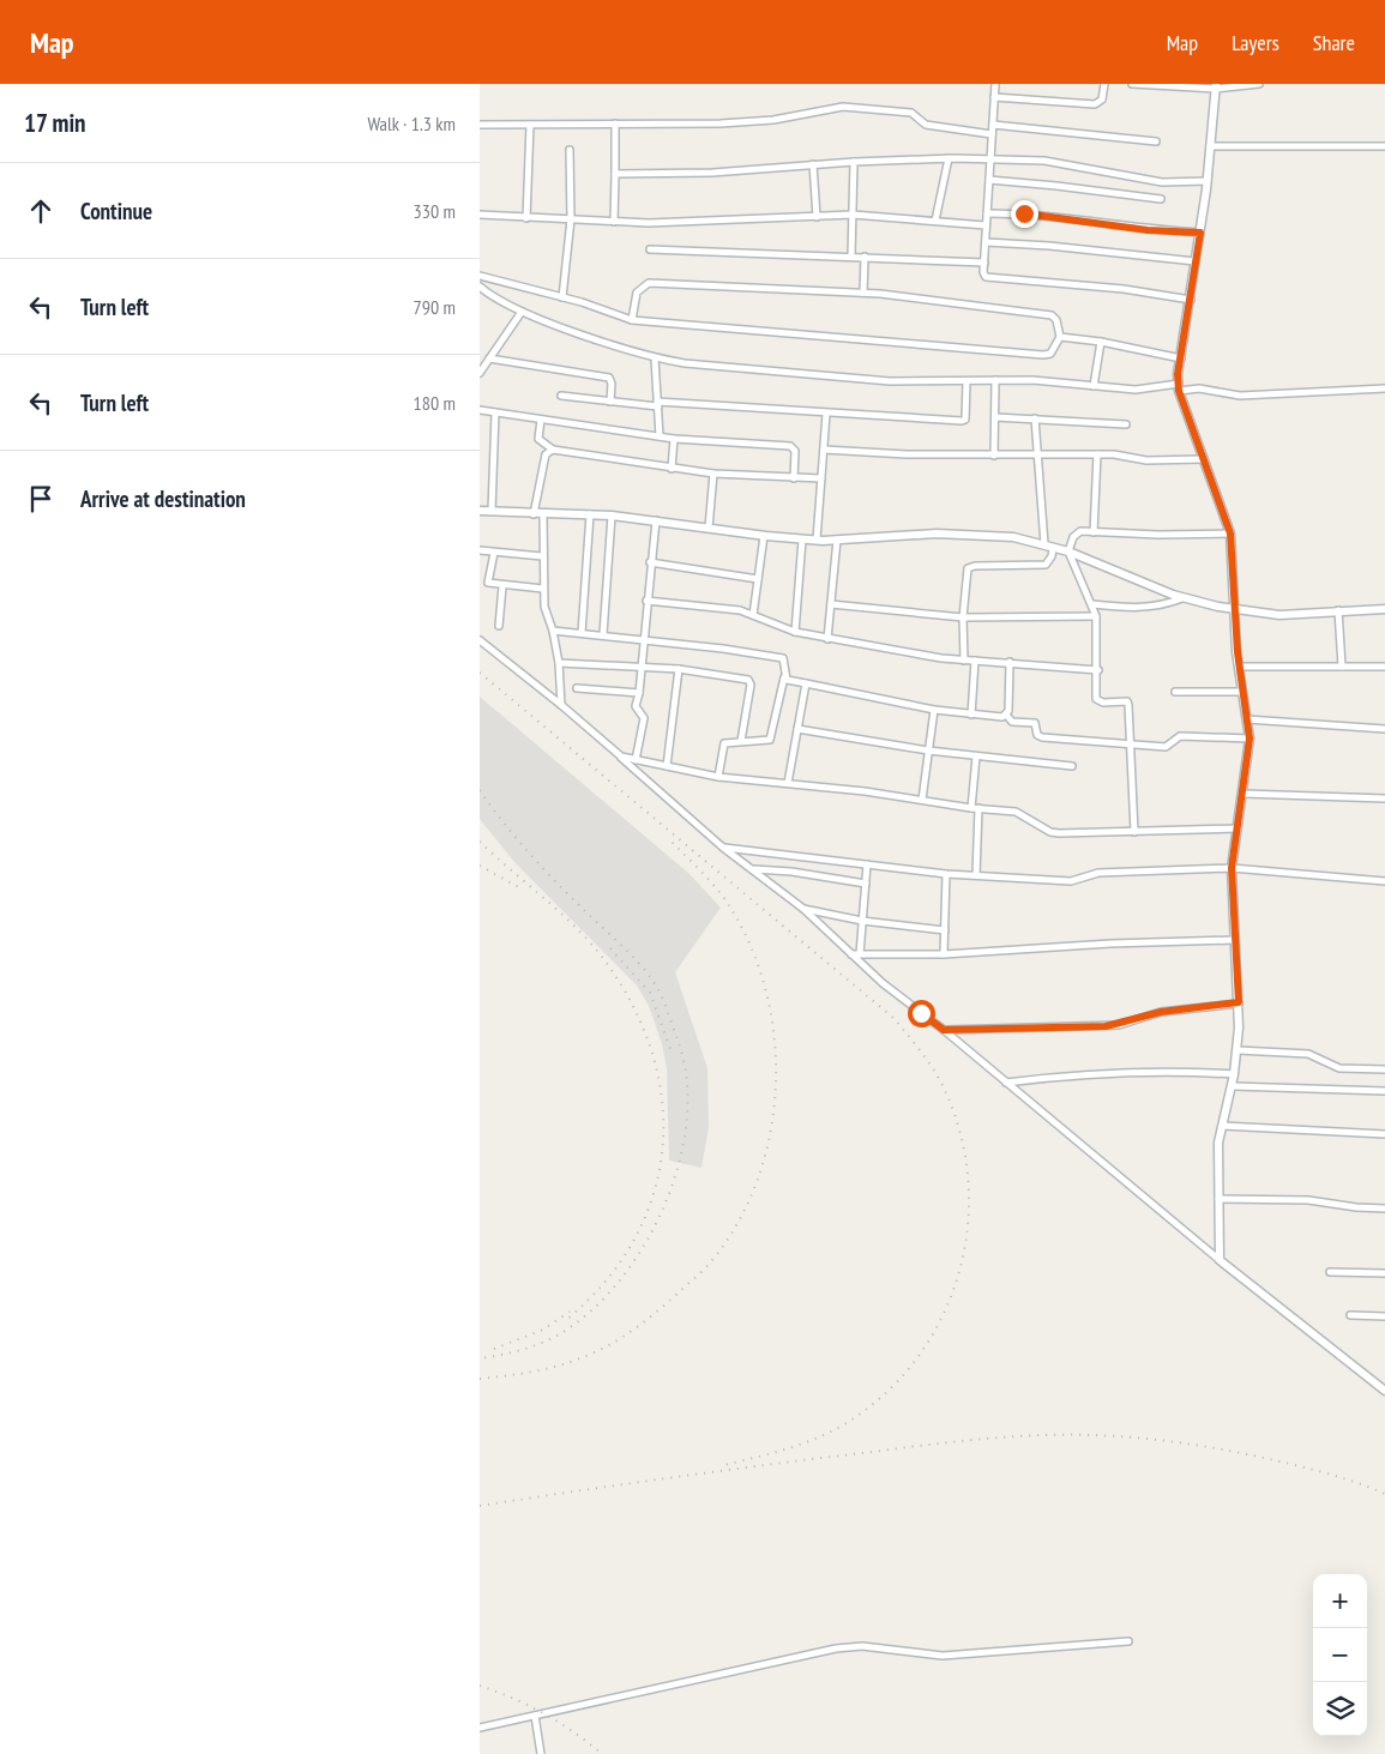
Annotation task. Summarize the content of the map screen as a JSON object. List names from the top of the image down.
{
  "page": {
    "header": "Map",
    "nav": ["Map", "Layers", "Share"],
    "heading": ["17 min", "Walk · 1.3 km"],
    "list": [
      ["Continue", "330 m"],
      ["Turn left", "790 m"],
      ["Turn left", "180 m"],
      "Arrive at destination"
    ],
    "map_buttons": ["+", "−"]
  }
}
